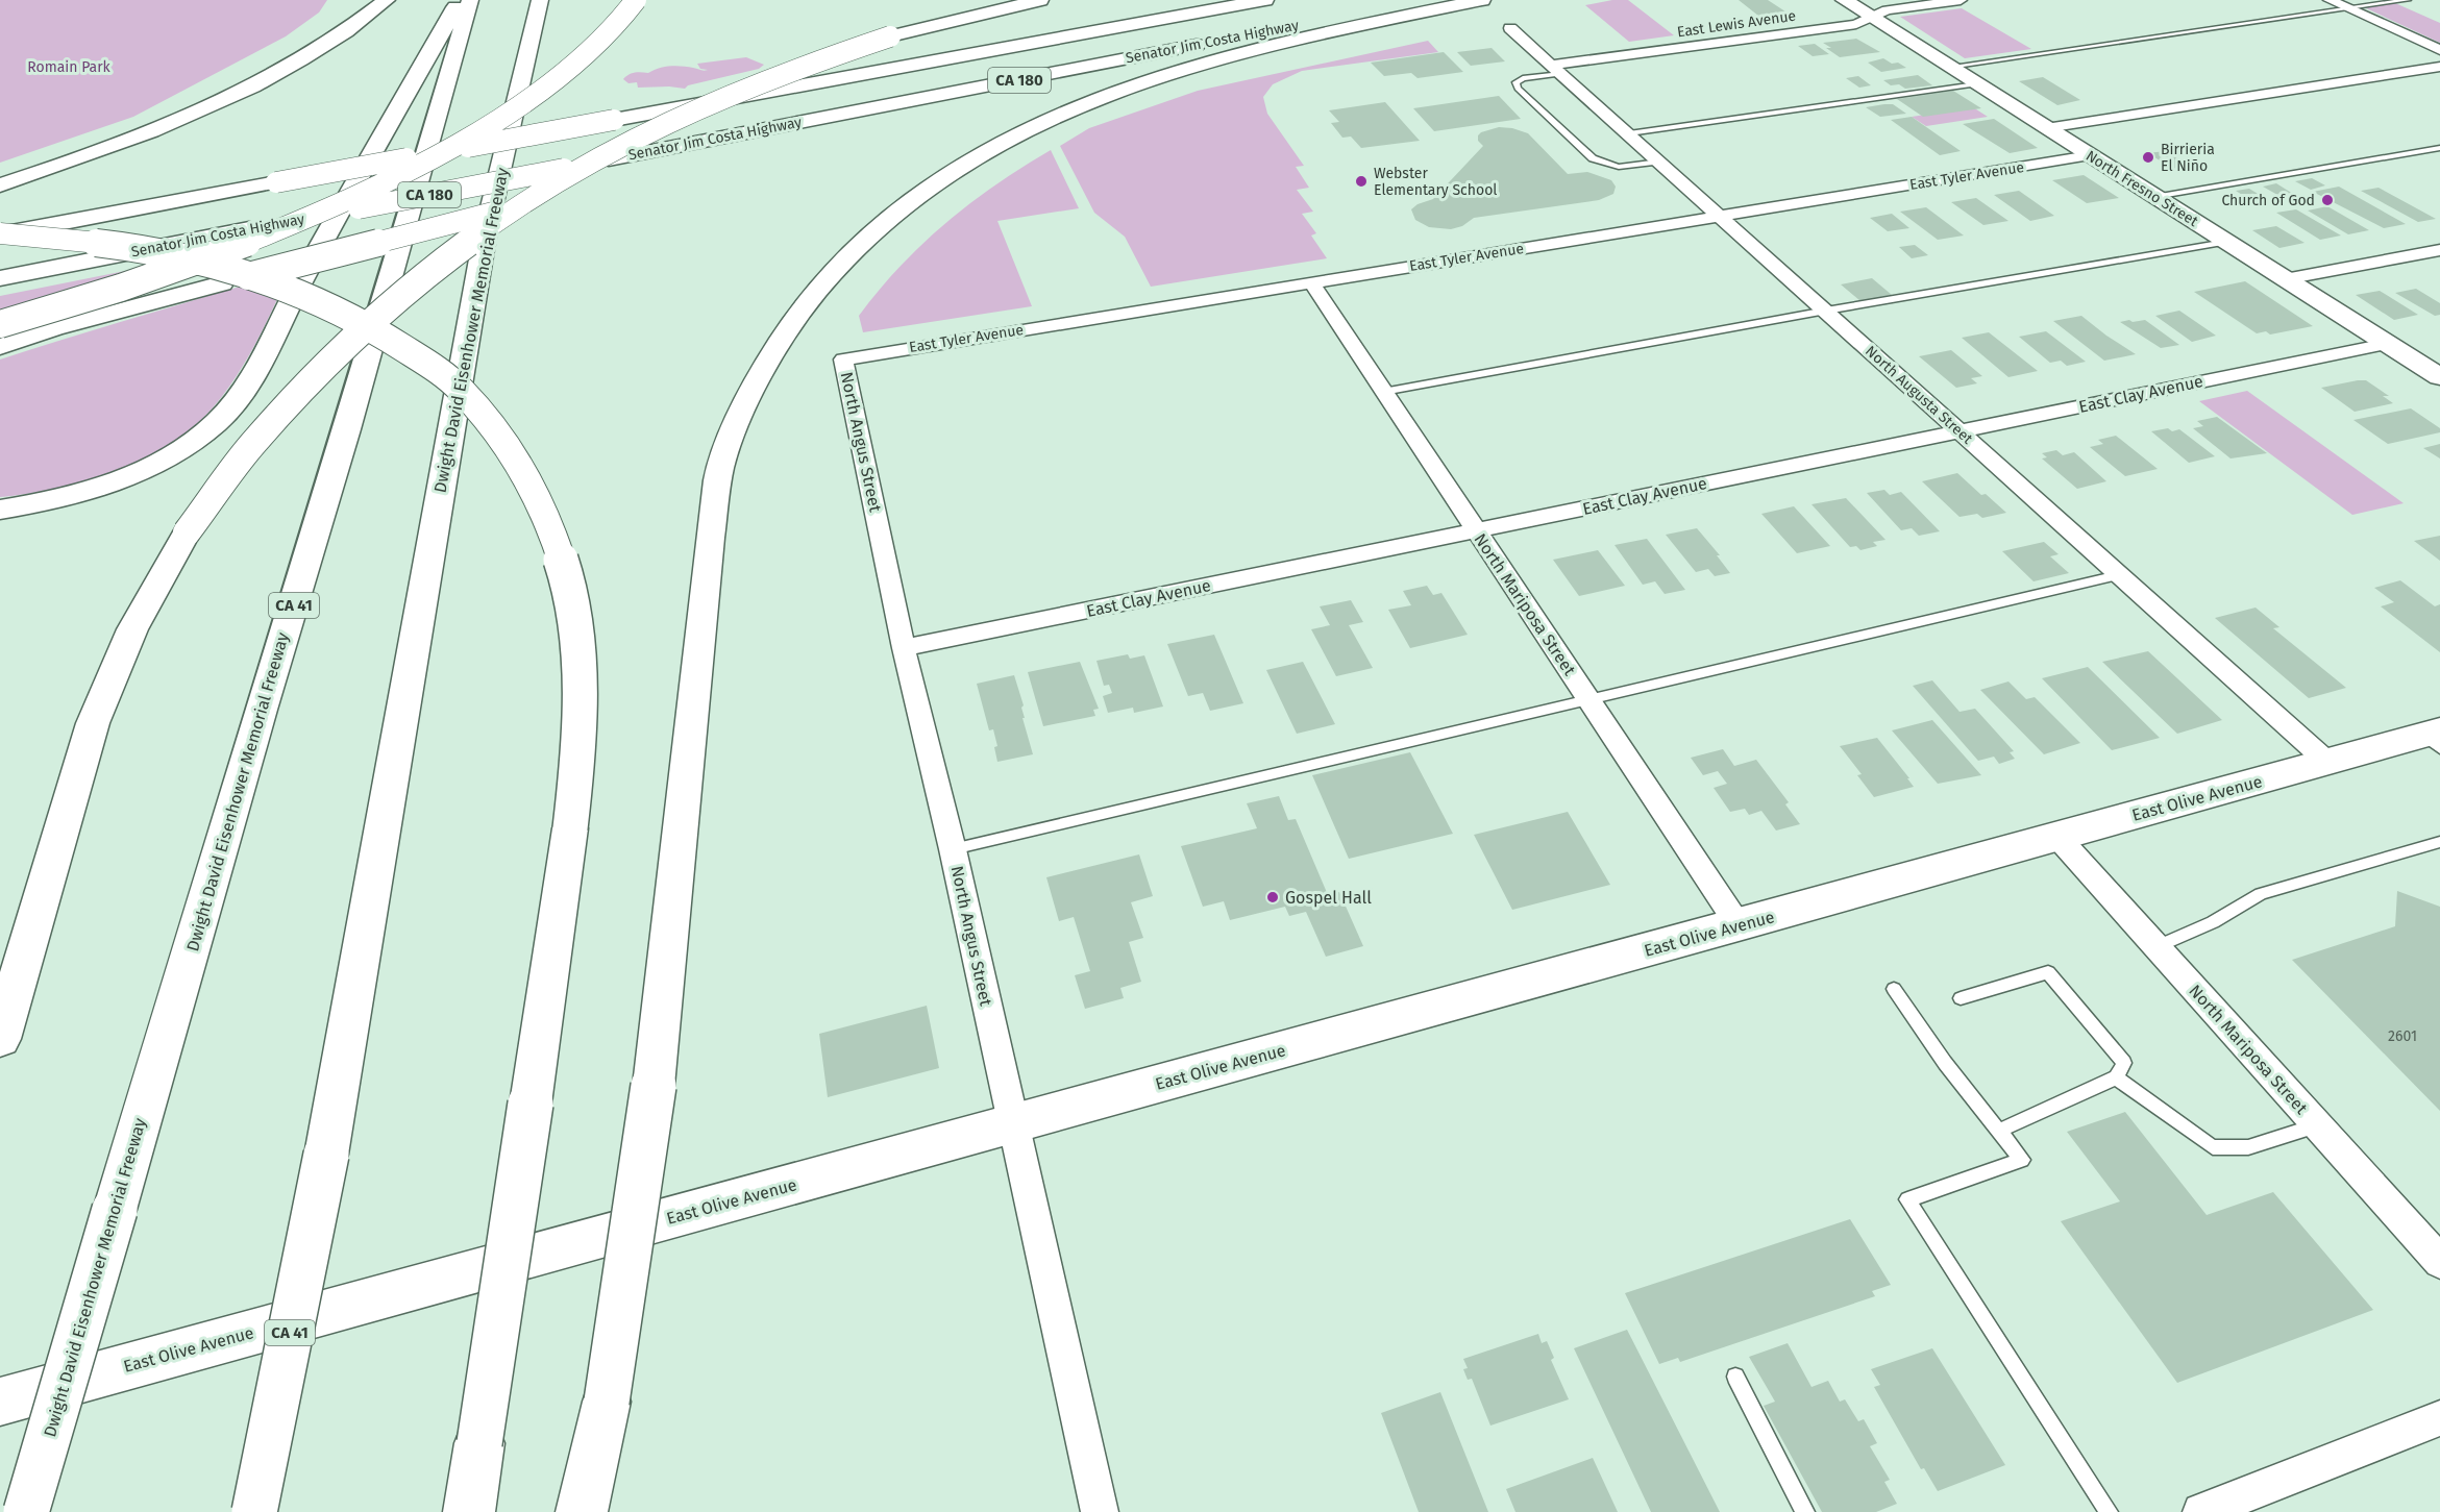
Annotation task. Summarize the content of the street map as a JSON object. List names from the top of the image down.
{
  "streets": {
    "main road": [
      "Senator Jim Costa Highway",
      "CA 180",
      "North Fresno Street",
      "Dwight David Eisenhower Memorial Freeway",
      "CA 41",
      "East Olive Avenue"
    ],
    "street": [
      "East Lewis Avenue",
      "East Tyler Avenue",
      "East Clay Avenue",
      "North Augusta Street",
      "North Angus Street",
      "North Mariposa Street"
    ]
  },
  "crossings": [
    ["East Lewis Avenue", "North Fresno Street"],
    ["East Lewis Avenue", "North Augusta Street"],
    ["East Tyler Avenue", "North Fresno Street"],
    ["East Tyler Avenue", "North Augusta Street"],
    ["East Tyler Avenue", "North Angus Street"],
    ["East Tyler Avenue", "North Mariposa Street"],
    ["North Fresno Street", "East Clay Avenue"],
    ["East Clay Avenue", "North Augusta Street"],
    ["East Clay Avenue", "North Angus Street"],
    ["East Clay Avenue", "North Mariposa Street"],
    ["North Augusta Street", "East Olive Avenue"],
    ["North Angus Street", "East Olive Avenue"],
    ["North Mariposa Street", "East Olive Avenue"]
  ],
  "parks": ["Romain Park"],
  "places": [
    "Birrieria El Niño",
    "Webster Elementary School",
    "Church of God",
    "Gospel Hall"
  ],
  "house_numbers": ["2601"]
}
